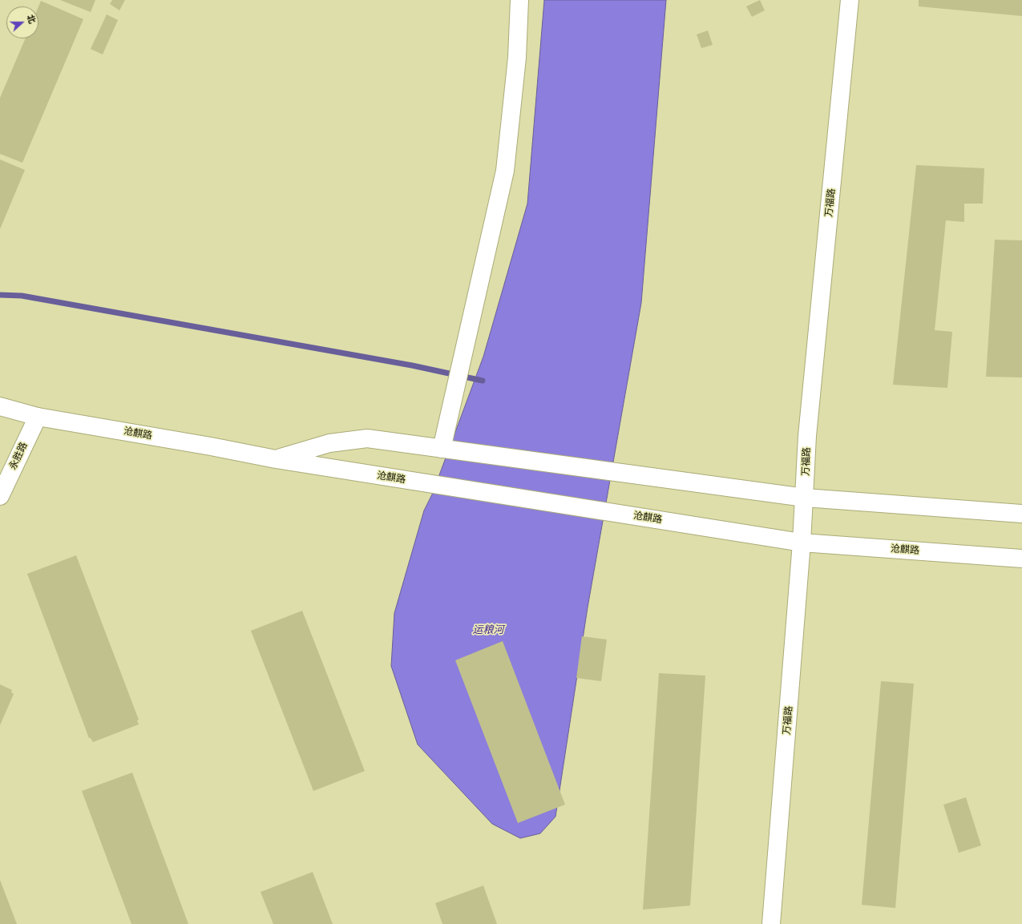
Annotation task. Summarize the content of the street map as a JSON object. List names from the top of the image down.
{
  "streets": {
    "main road": ["万福路", "沧麒路", "永胜路"]
  },
  "crossings": [
    ["万福路", "沧麒路"],
    ["沧麒路", "永胜路"]
  ],
  "water": ["运粮河"],
  "north": "right"
}
